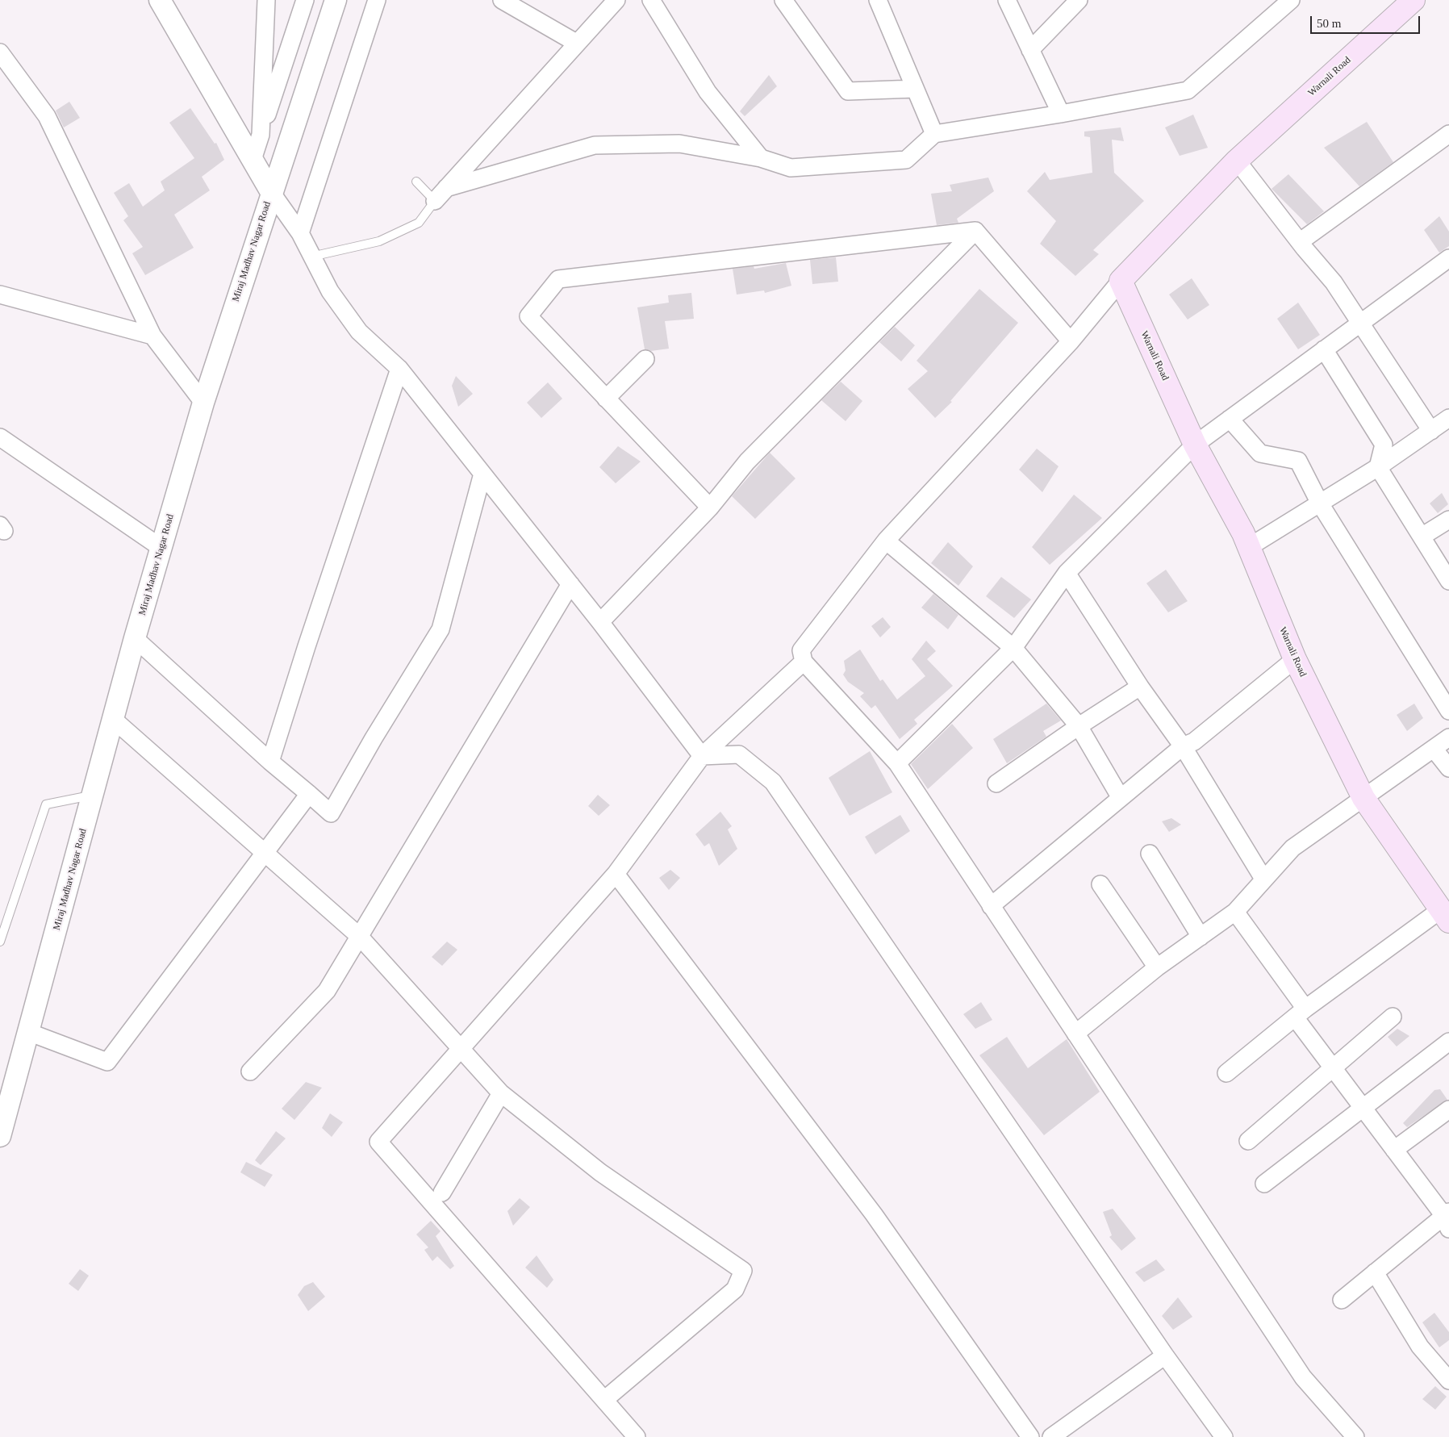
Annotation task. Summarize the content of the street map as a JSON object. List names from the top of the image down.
{
  "streets": {
    "main road": ["Warnali Road"],
    "street": ["Miraj Madhav Nagar Road"]
  },
  "scale_bar": "50 m"
}
